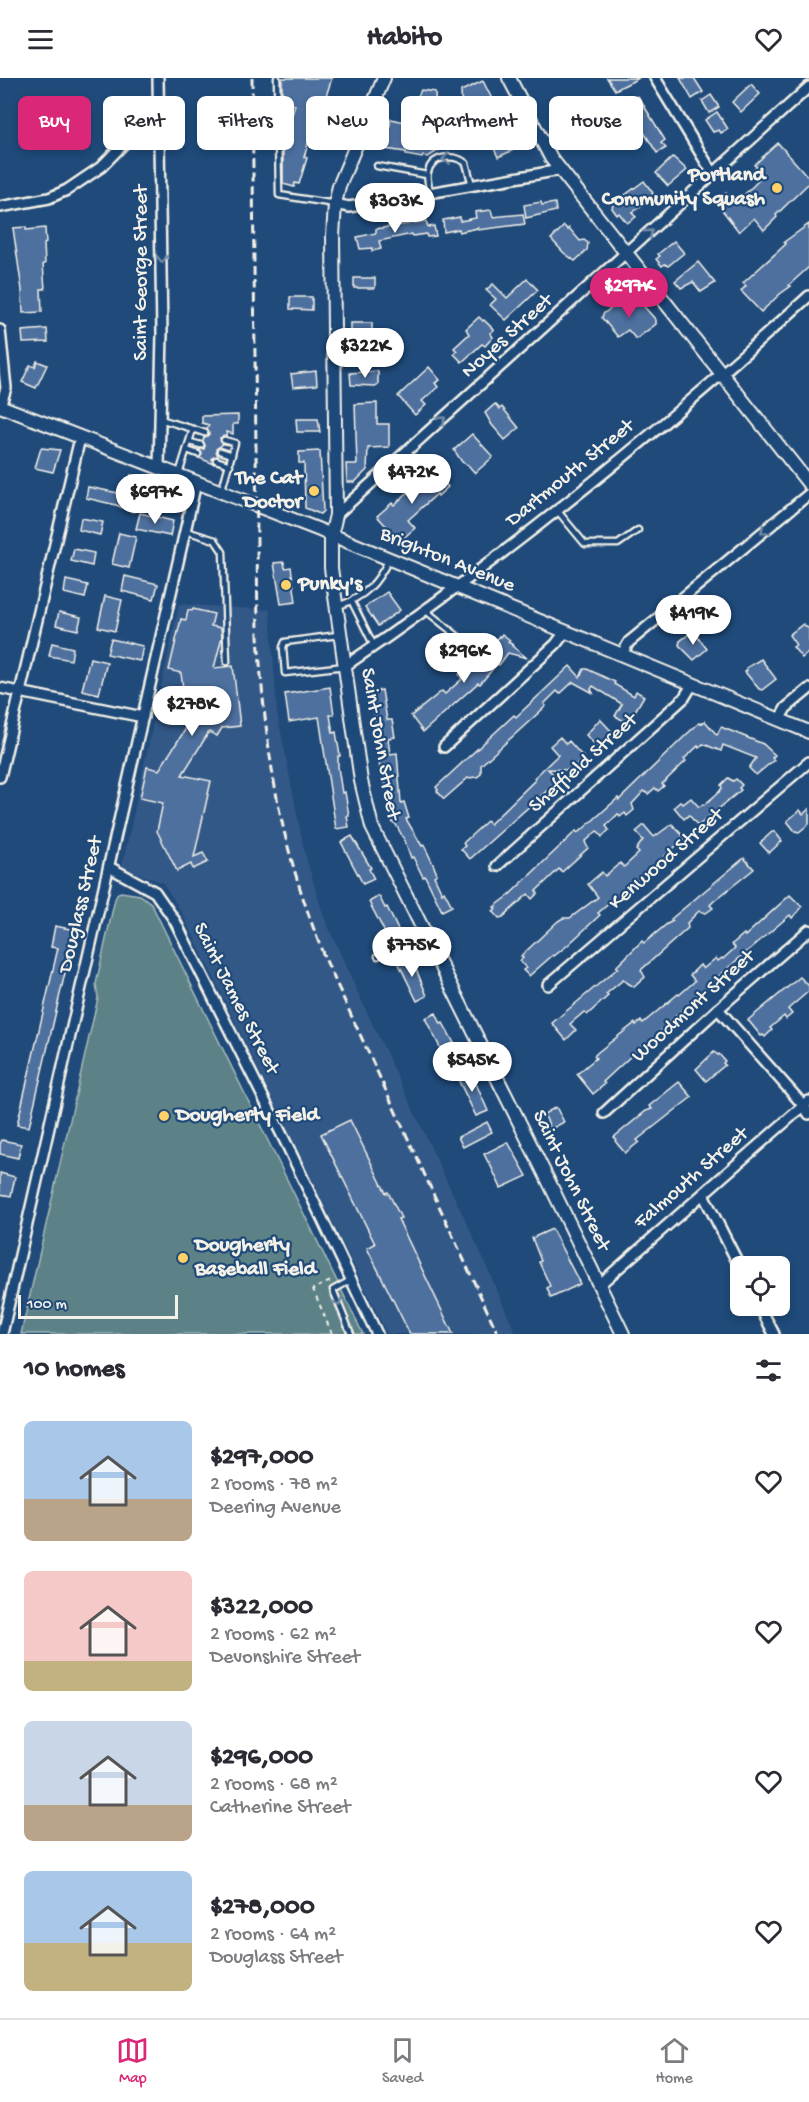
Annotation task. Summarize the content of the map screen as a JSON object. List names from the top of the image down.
{
  "streets": {
    "main road": ["Brighton Avenue", "Saint John Street"],
    "street": [
      "Saint George Street",
      "Noyes Street",
      "Dartmouth Street",
      "Sheffield Street",
      "Kenwood Street",
      "Douglass Street",
      "Saint James Street",
      "Woodmont Street",
      "Falmouth Street"
    ]
  },
  "crossings": [
    ["Saint George Street", "Brighton Avenue"],
    ["Noyes Street", "Saint John Street"],
    ["Dartmouth Street", "Brighton Avenue"],
    ["Dartmouth Street", "Saint John Street"],
    ["Brighton Avenue", "Saint John Street"],
    ["Brighton Avenue", "Sheffield Street"],
    ["Brighton Avenue", "Douglass Street"],
    ["Saint John Street", "Falmouth Street"],
    ["Douglass Street", "Saint James Street"]
  ],
  "one_way": ["Saint George Street", "Noyes Street"],
  "places": [
    "Portland Community Squash",
    "The Cat Doctor",
    "Punky's",
    "Dougherty Field",
    "Dougherty Baseball Field"
  ],
  "scale_bar": "100 m",
  "page": {
    "header": "Habito",
    "chip": [
      "Buy",
      "Rent",
      "Filters",
      "New",
      "Apartment",
      "House"
    ],
    "price": [
      "$303K",
      "$297K",
      "$322K",
      "$472K",
      "$697K",
      "$419K",
      "$296K",
      "$278K",
      "$775K",
      "$545K"
    ],
    "scale": "100 m",
    "heading": "10 homes",
    "list": [
      {
        "name": "$297,000",
        "note": "2 rooms · 78 m² · Deering Avenue"
      },
      {
        "name": "$322,000",
        "note": "2 rooms · 62 m² · Devonshire Street"
      },
      {
        "name": "$296,000",
        "note": "2 rooms · 68 m² · Catherine Street"
      },
      {
        "name": "$278,000",
        "note": "2 rooms · 64 m² · Douglass Street"
      }
    ],
    "tabs": ["Map", "Saved", "Home"]
  }
}
